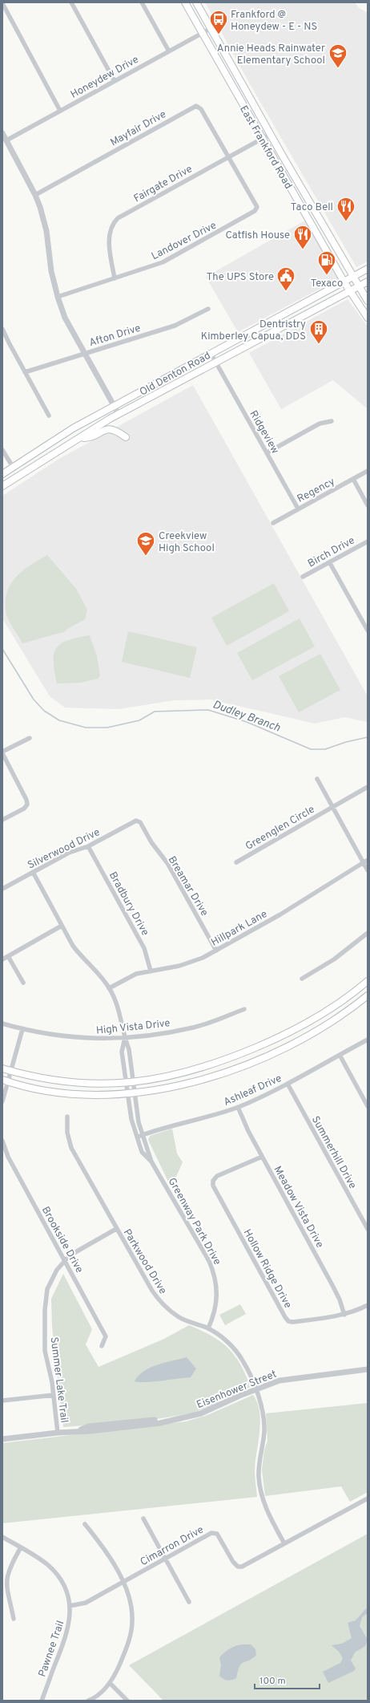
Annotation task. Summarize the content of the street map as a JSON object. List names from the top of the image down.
{
  "streets": {
    "main road": ["East Frankford Road", "Old Denton Road"],
    "street": [
      "Honeydew Drive",
      "Mayfair Drive",
      "Fairgate Drive",
      "Landover Drive",
      "Afton Drive",
      "Ridgeview",
      "Regency",
      "Birch Drive",
      "Greenglen Circle",
      "Silverwood Drive",
      "Breamar Drive",
      "Bradbury Drive",
      "Hillpark Lane",
      "High Vista Drive",
      "Ashleaf Drive",
      "Summerhill Drive",
      "Meadow Vista Drive",
      "Greenway Park Drive",
      "Brookside Drive",
      "Parkwood Drive",
      "Hollow Ridge Drive",
      "Summer Lake Trail",
      "Eisenhower Street",
      "Cimarron Drive",
      "Pawnee Trail"
    ]
  },
  "crossings": [
    ["Honeydew Drive", "East Frankford Road"],
    ["Mayfair Drive", "Fairgate Drive"],
    ["Mayfair Drive", "Landover Drive"],
    ["East Frankford Road", "Fairgate Drive"],
    ["East Frankford Road", "Old Denton Road"],
    ["Fairgate Drive", "Landover Drive"],
    ["Old Denton Road", "Ridgeview"],
    ["Ridgeview", "Regency"],
    ["Silverwood Drive", "Breamar Drive"],
    ["Silverwood Drive", "Bradbury Drive"],
    ["Silverwood Drive", "Greenway Park Drive"],
    ["Breamar Drive", "Hillpark Lane"],
    ["Bradbury Drive", "Hillpark Lane"],
    ["Hillpark Lane", "Greenway Park Drive"],
    ["High Vista Drive", "Greenway Park Drive"],
    ["Ashleaf Drive", "Summerhill Drive"],
    ["Ashleaf Drive", "Meadow Vista Drive"],
    ["Ashleaf Drive", "Greenway Park Drive"],
    ["Meadow Vista Drive", "Hollow Ridge Drive"],
    ["Greenway Park Drive", "Parkwood Drive"],
    ["Brookside Drive", "Summer Lake Trail"],
    ["Parkwood Drive", "Summer Lake Trail"],
    ["Parkwood Drive", "Eisenhower Street"],
    ["Parkwood Drive", "Cimarron Drive"],
    ["Summer Lake Trail", "Eisenhower Street"],
    ["Cimarron Drive", "Pawnee Trail"]
  ],
  "water": ["Dudley Branch"],
  "places": {
    "bus stop": ["Frankford @ Honeydew - E - NS"],
    "school or university": ["Annie Heads Rainwater Elementary School", "Creekview High School"],
    "restaurant": ["Taco Bell", "Catfish House"],
    "fuel station": ["Texaco"],
    "public building": ["The UPS Store"],
    "building": ["Dentristry Kimberley Capua, DDS"]
  },
  "scale_bar": "100 m"
}
